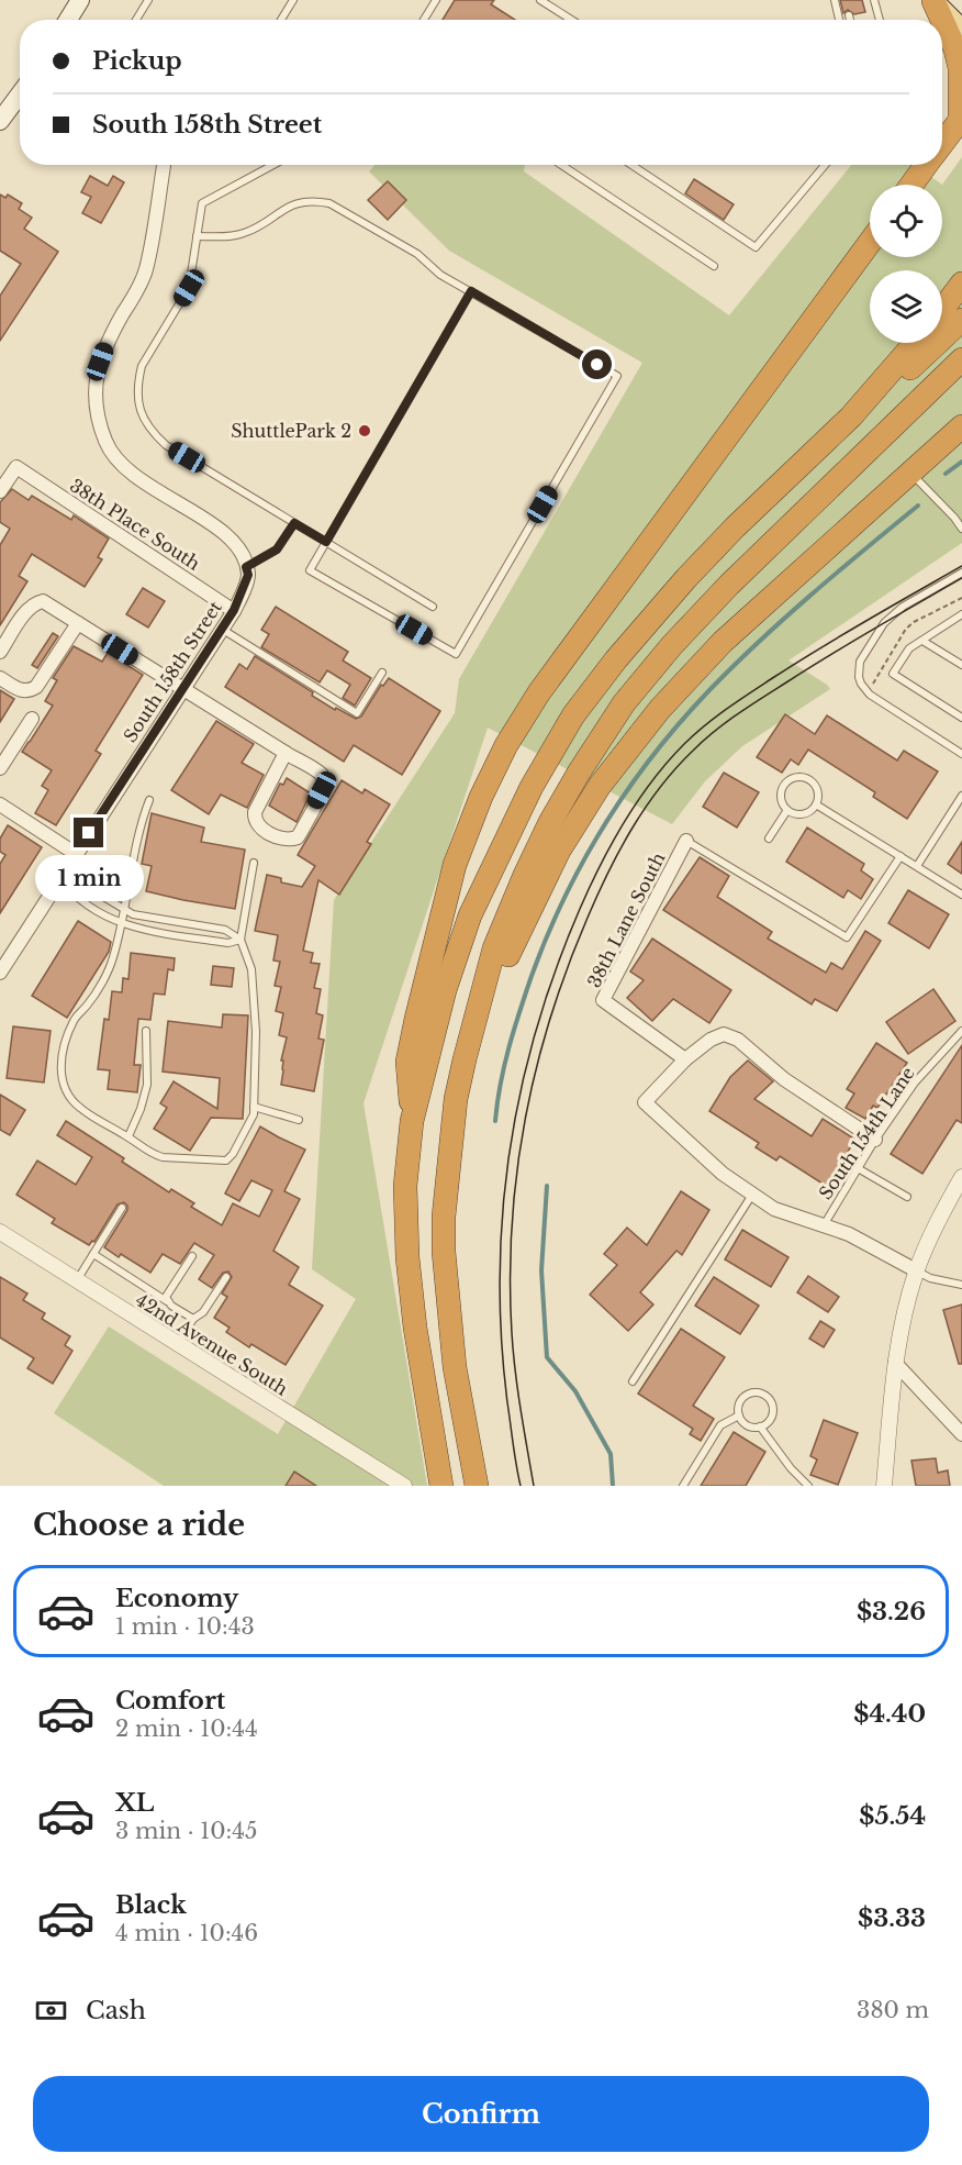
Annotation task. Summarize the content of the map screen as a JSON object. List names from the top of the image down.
{
  "streets": {
    "street": [
      "38th Place South",
      "South 158th Street",
      "38th Lane South",
      "42nd Avenue South"
    ],
    "lane": ["South 154th Lane"]
  },
  "crossings": [
    ["38th Place South", "South 158th Street"]
  ],
  "places": ["ShuttlePark 2"],
  "page": {
    "banner": ["Pickup", "South 158th Street"],
    "bubble": "1 min",
    "heading": "Choose a ride",
    "list": [
      {
        "name": "Economy",
        "note": "1 min · 10:43",
        "value": "$3.26"
      },
      {
        "name": "Comfort",
        "note": "2 min · 10:44",
        "value": "$4.40"
      },
      {
        "name": "XL",
        "note": "3 min · 10:45",
        "value": "$5.54"
      },
      {
        "name": "Black",
        "note": "4 min · 10:46",
        "value": "$3.33"
      }
    ],
    "pay": ["Cash", "380 m"],
    "buttons": "Confirm"
  }
}
